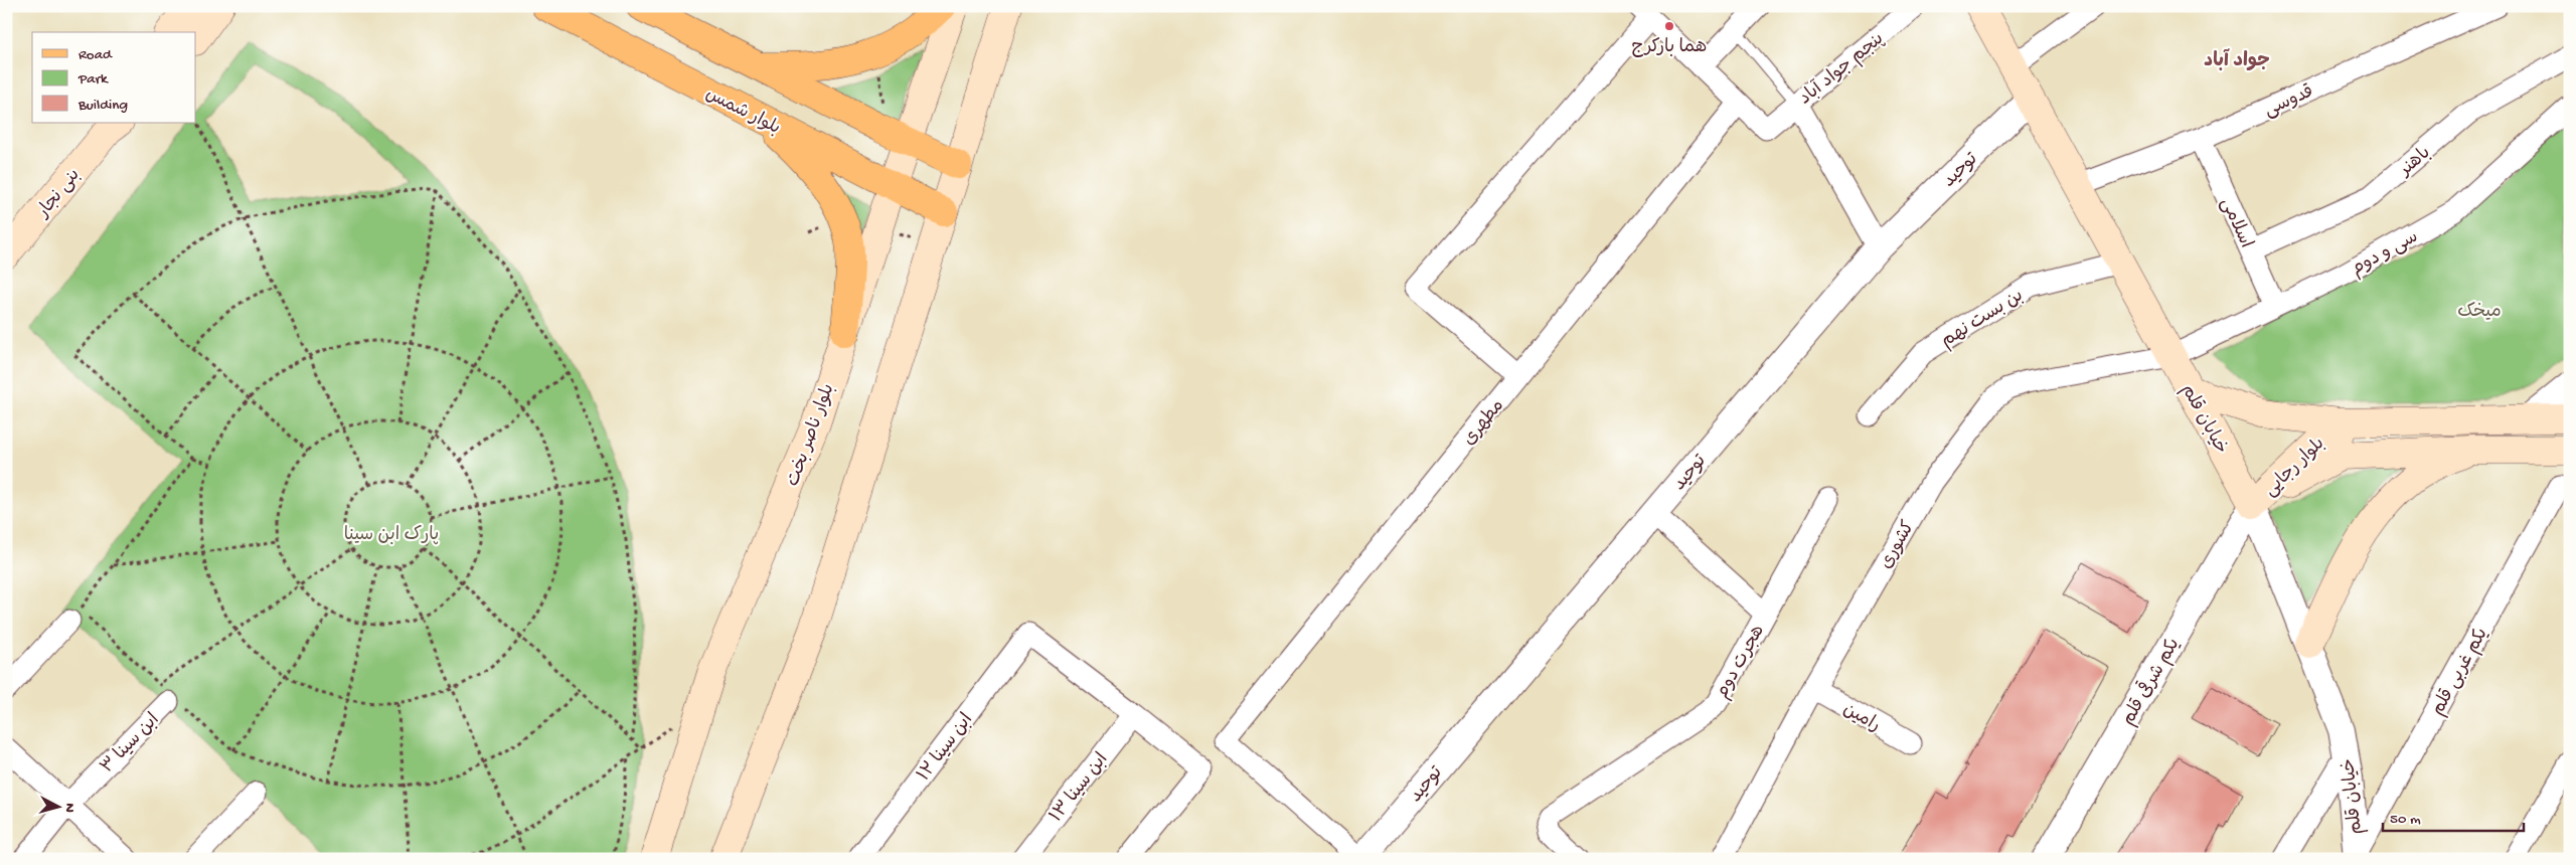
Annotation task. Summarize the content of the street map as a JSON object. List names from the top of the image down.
{
  "streets": {
    "main road": [
      "بلوار شمس",
      "بنی نجار",
      "خیابان قلم",
      "بلوار ناصر بخت",
      "بلوار رجایی"
    ],
    "street": [
      "پنجم جواد آباد",
      "قدوسی",
      "باهنر",
      "توحید",
      "اسلامی",
      "سی و دوم",
      "بن بست نهم",
      "مطهری",
      "کشوری",
      "هجرت دوم",
      "یکم غربی قلم",
      "یکم شرقی قلم",
      "رامین",
      "ابن سینا ۳",
      "ابن سینا ۱۲",
      "ابن سینا ۱۳"
    ]
  },
  "crossings": [
    ["پنجم جواد آباد", "مطهری"],
    ["قدوسی", "اسلامی"],
    ["قدوسی", "خیابان قلم"],
    ["بلوار شمس", "بلوار ناصر بخت"],
    ["باهنر", "اسلامی"],
    ["توحید", "خیابان قلم"],
    ["توحید", "مطهری"],
    ["اسلامی", "سی و دوم"],
    ["سی و دوم", "خیابان قلم"],
    ["سی و دوم", "کشوری"],
    ["بن بست نهم", "خیابان قلم"],
    ["خیابان قلم", "بلوار رجایی"],
    ["خیابان قلم", "کشوری"],
    ["خیابان قلم", "یکم غربی قلم"],
    ["خیابان قلم", "یکم شرقی قلم"],
    ["بلوار رجایی", "یکم شرقی قلم"],
    ["کشوری", "رامین"],
    ["ابن سینا ۱۲", "ابن سینا ۱۳"]
  ],
  "districts": ["جواد آباد"],
  "parks": ["میخک", "پارک ابن سینا"],
  "places": ["هما بارکرج"],
  "legend": ["Road", "Park", "Building"],
  "scale_bar": "50 m",
  "north": "right"
}
